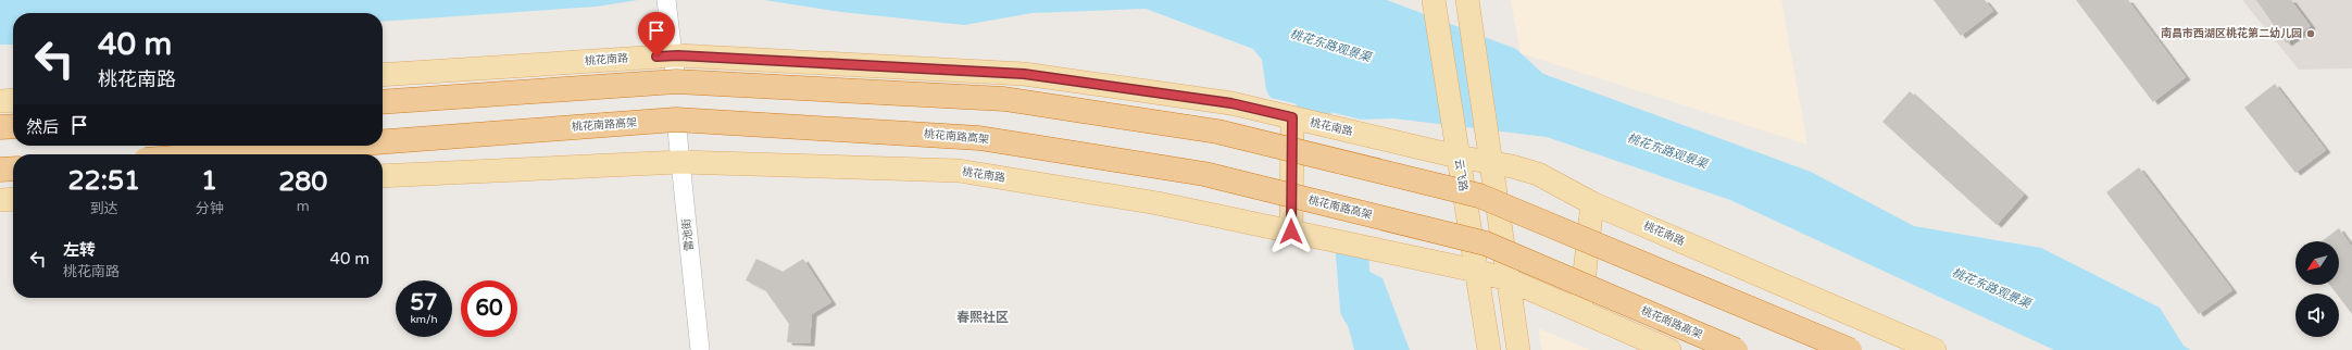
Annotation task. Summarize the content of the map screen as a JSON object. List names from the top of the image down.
{
  "streets": {
    "highway": ["桃花南路高架"],
    "main road": ["桃花南路", "云飞路"],
    "street": ["雷池街"]
  },
  "crossings": [
    ["桃花南路", "云飞路"],
    ["桃花南路", "雷池街"],
    ["桃花南路高架", "雷池街"]
  ],
  "districts": ["春熙社区"],
  "water": ["桃花东路观景渠"],
  "places": ["南昌市西湖区桃花第二幼儿园"],
  "north": "bottom left",
  "page": {
    "turn": ["40 m", "桃花南路"],
    "then": "然后",
    "eta": [
      "22:51",
      "到达",
      "1",
      "分钟",
      "280",
      "m"
    ],
    "list": [
      {
        "name": "左转",
        "note": "桃花南路",
        "value": "40 m"
      }
    ],
    "speed": "57 km/h",
    "limit": "60"
  }
}
